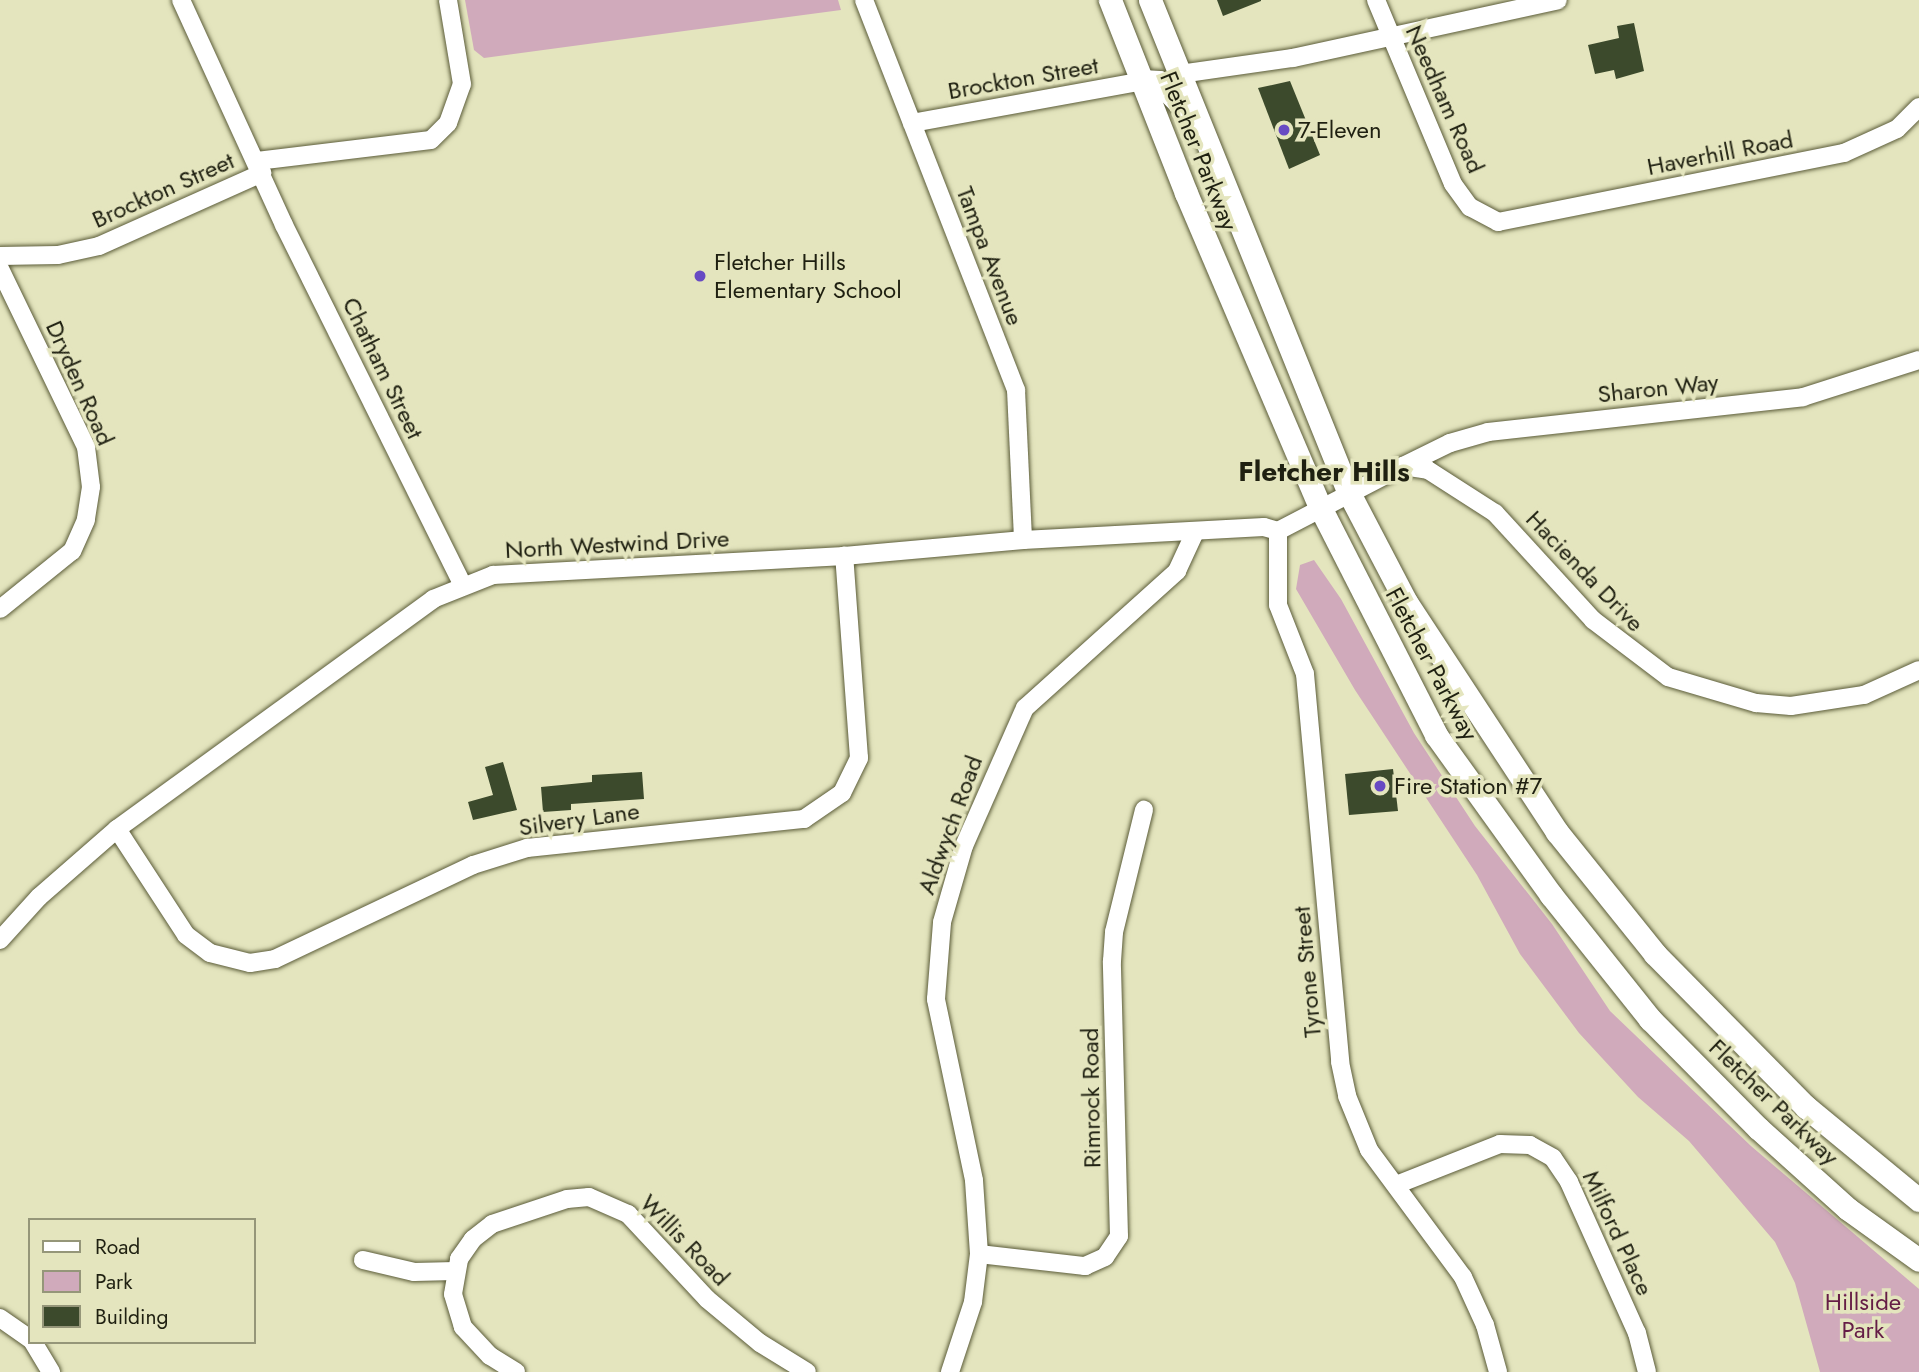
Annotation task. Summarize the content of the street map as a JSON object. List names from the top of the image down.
{
  "streets": {
    "main road": ["Fletcher Parkway"],
    "street": [
      "Brockton Street",
      "Needham Road",
      "Haverhill Road",
      "Tampa Avenue",
      "Chatham Street",
      "Dryden Road",
      "Sharon Way",
      "North Westwind Drive",
      "Hacienda Drive",
      "Silvery Lane",
      "Aldwych Road",
      "Tyrone Street",
      "Rimrock Road",
      "Milford Place",
      "Willis Road"
    ]
  },
  "crossings": [
    ["Brockton Street", "Fletcher Parkway"],
    ["Brockton Street", "Tampa Avenue"],
    ["Brockton Street", "Chatham Street"],
    ["Needham Road", "Haverhill Road"],
    ["Tampa Avenue", "North Westwind Drive"],
    ["Chatham Street", "North Westwind Drive"],
    ["Sharon Way", "Hacienda Drive"],
    ["North Westwind Drive", "Silvery Lane"],
    ["North Westwind Drive", "Aldwych Road"],
    ["North Westwind Drive", "Tyrone Street"],
    ["Aldwych Road", "Rimrock Road"],
    ["Tyrone Street", "Milford Place"]
  ],
  "districts": ["Fletcher Hills"],
  "parks": ["Hillside Park"],
  "places": ["7-Eleven", "Fletcher Hills Elementary School", "Fire Station #7"],
  "legend": ["Road", "Park", "Building"]
}
